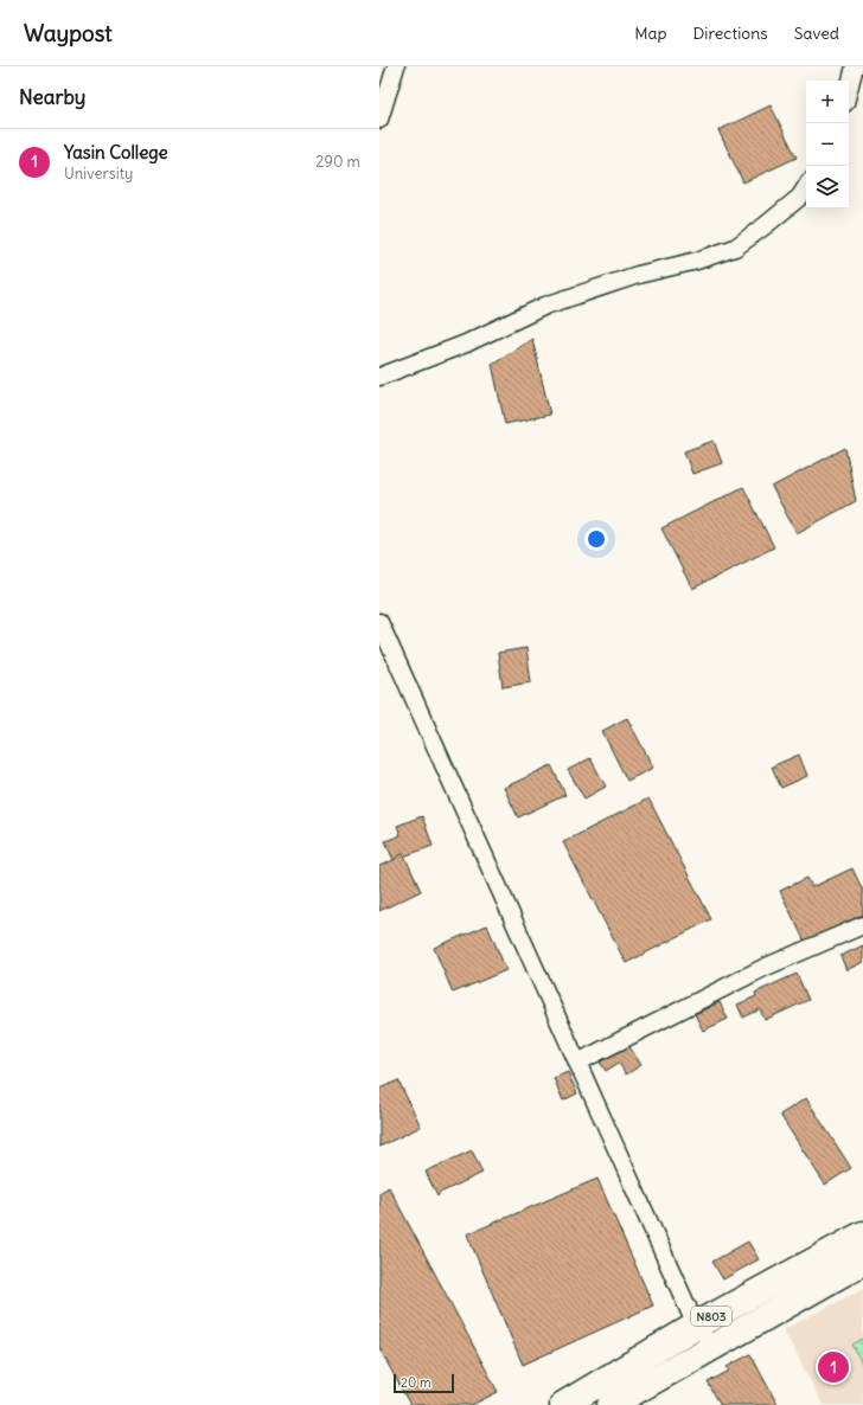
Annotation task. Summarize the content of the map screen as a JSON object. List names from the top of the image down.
{
  "streets": {
    "highway": ["N803"]
  },
  "scale_bar": "20 m",
  "page": {
    "header": "Waypost",
    "nav": ["Map", "Directions", "Saved"],
    "heading": "Nearby",
    "map_buttons": ["+", "−"],
    "list": [
      {
        "mark": "1",
        "name": "Yasin College",
        "note": "University",
        "value": "290 m"
      }
    ],
    "pins": "1",
    "scale": "20 m"
  }
}
